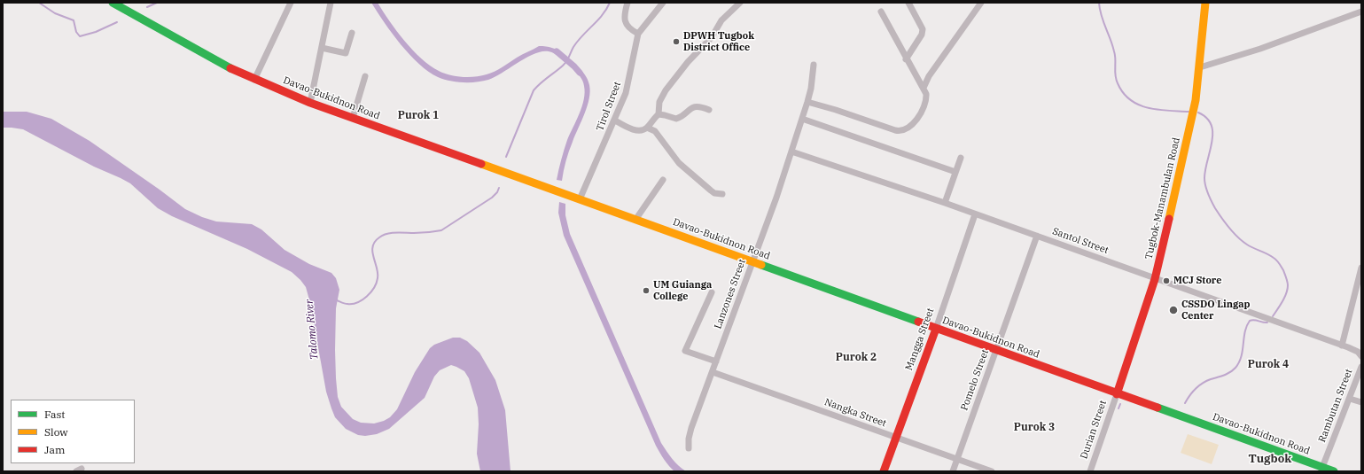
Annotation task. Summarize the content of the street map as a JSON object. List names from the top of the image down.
{
  "streets": {
    "main road": ["Davao-Bukidnon Road", "Tugbok-Manambulan Road", "Mangga Street"],
    "street": [
      "Tirol Street",
      "Santol Street",
      "Lanzones Street",
      "Pomelo Street",
      "Rambutan Street",
      "Nangka Street",
      "Durian Street"
    ]
  },
  "crossings": [
    ["Davao-Bukidnon Road", "Tirol Street"],
    ["Davao-Bukidnon Road", "Tugbok-Manambulan Road"],
    ["Davao-Bukidnon Road", "Lanzones Street"],
    ["Davao-Bukidnon Road", "Mangga Street"],
    ["Davao-Bukidnon Road", "Pomelo Street"],
    ["Davao-Bukidnon Road", "Rambutan Street"],
    ["Davao-Bukidnon Road", "Durian Street"],
    ["Tugbok-Manambulan Road", "Santol Street"],
    ["Tugbok-Manambulan Road", "Durian Street"],
    ["Santol Street", "Lanzones Street"],
    ["Santol Street", "Mangga Street"],
    ["Santol Street", "Pomelo Street"],
    ["Lanzones Street", "Nangka Street"],
    ["Mangga Street", "Nangka Street"],
    ["Pomelo Street", "Nangka Street"]
  ],
  "districts": [
    "Purok 1",
    "Purok 2",
    "Purok 4",
    "Purok 3",
    "Tugbok"
  ],
  "water": ["Talomo River"],
  "places": [
    "DPWH Tugbok District Office",
    "MCJ Store",
    "UM Guianga College",
    "CSSDO Lingap Center"
  ],
  "legend": ["Fast", "Slow", "Jam"]
}
